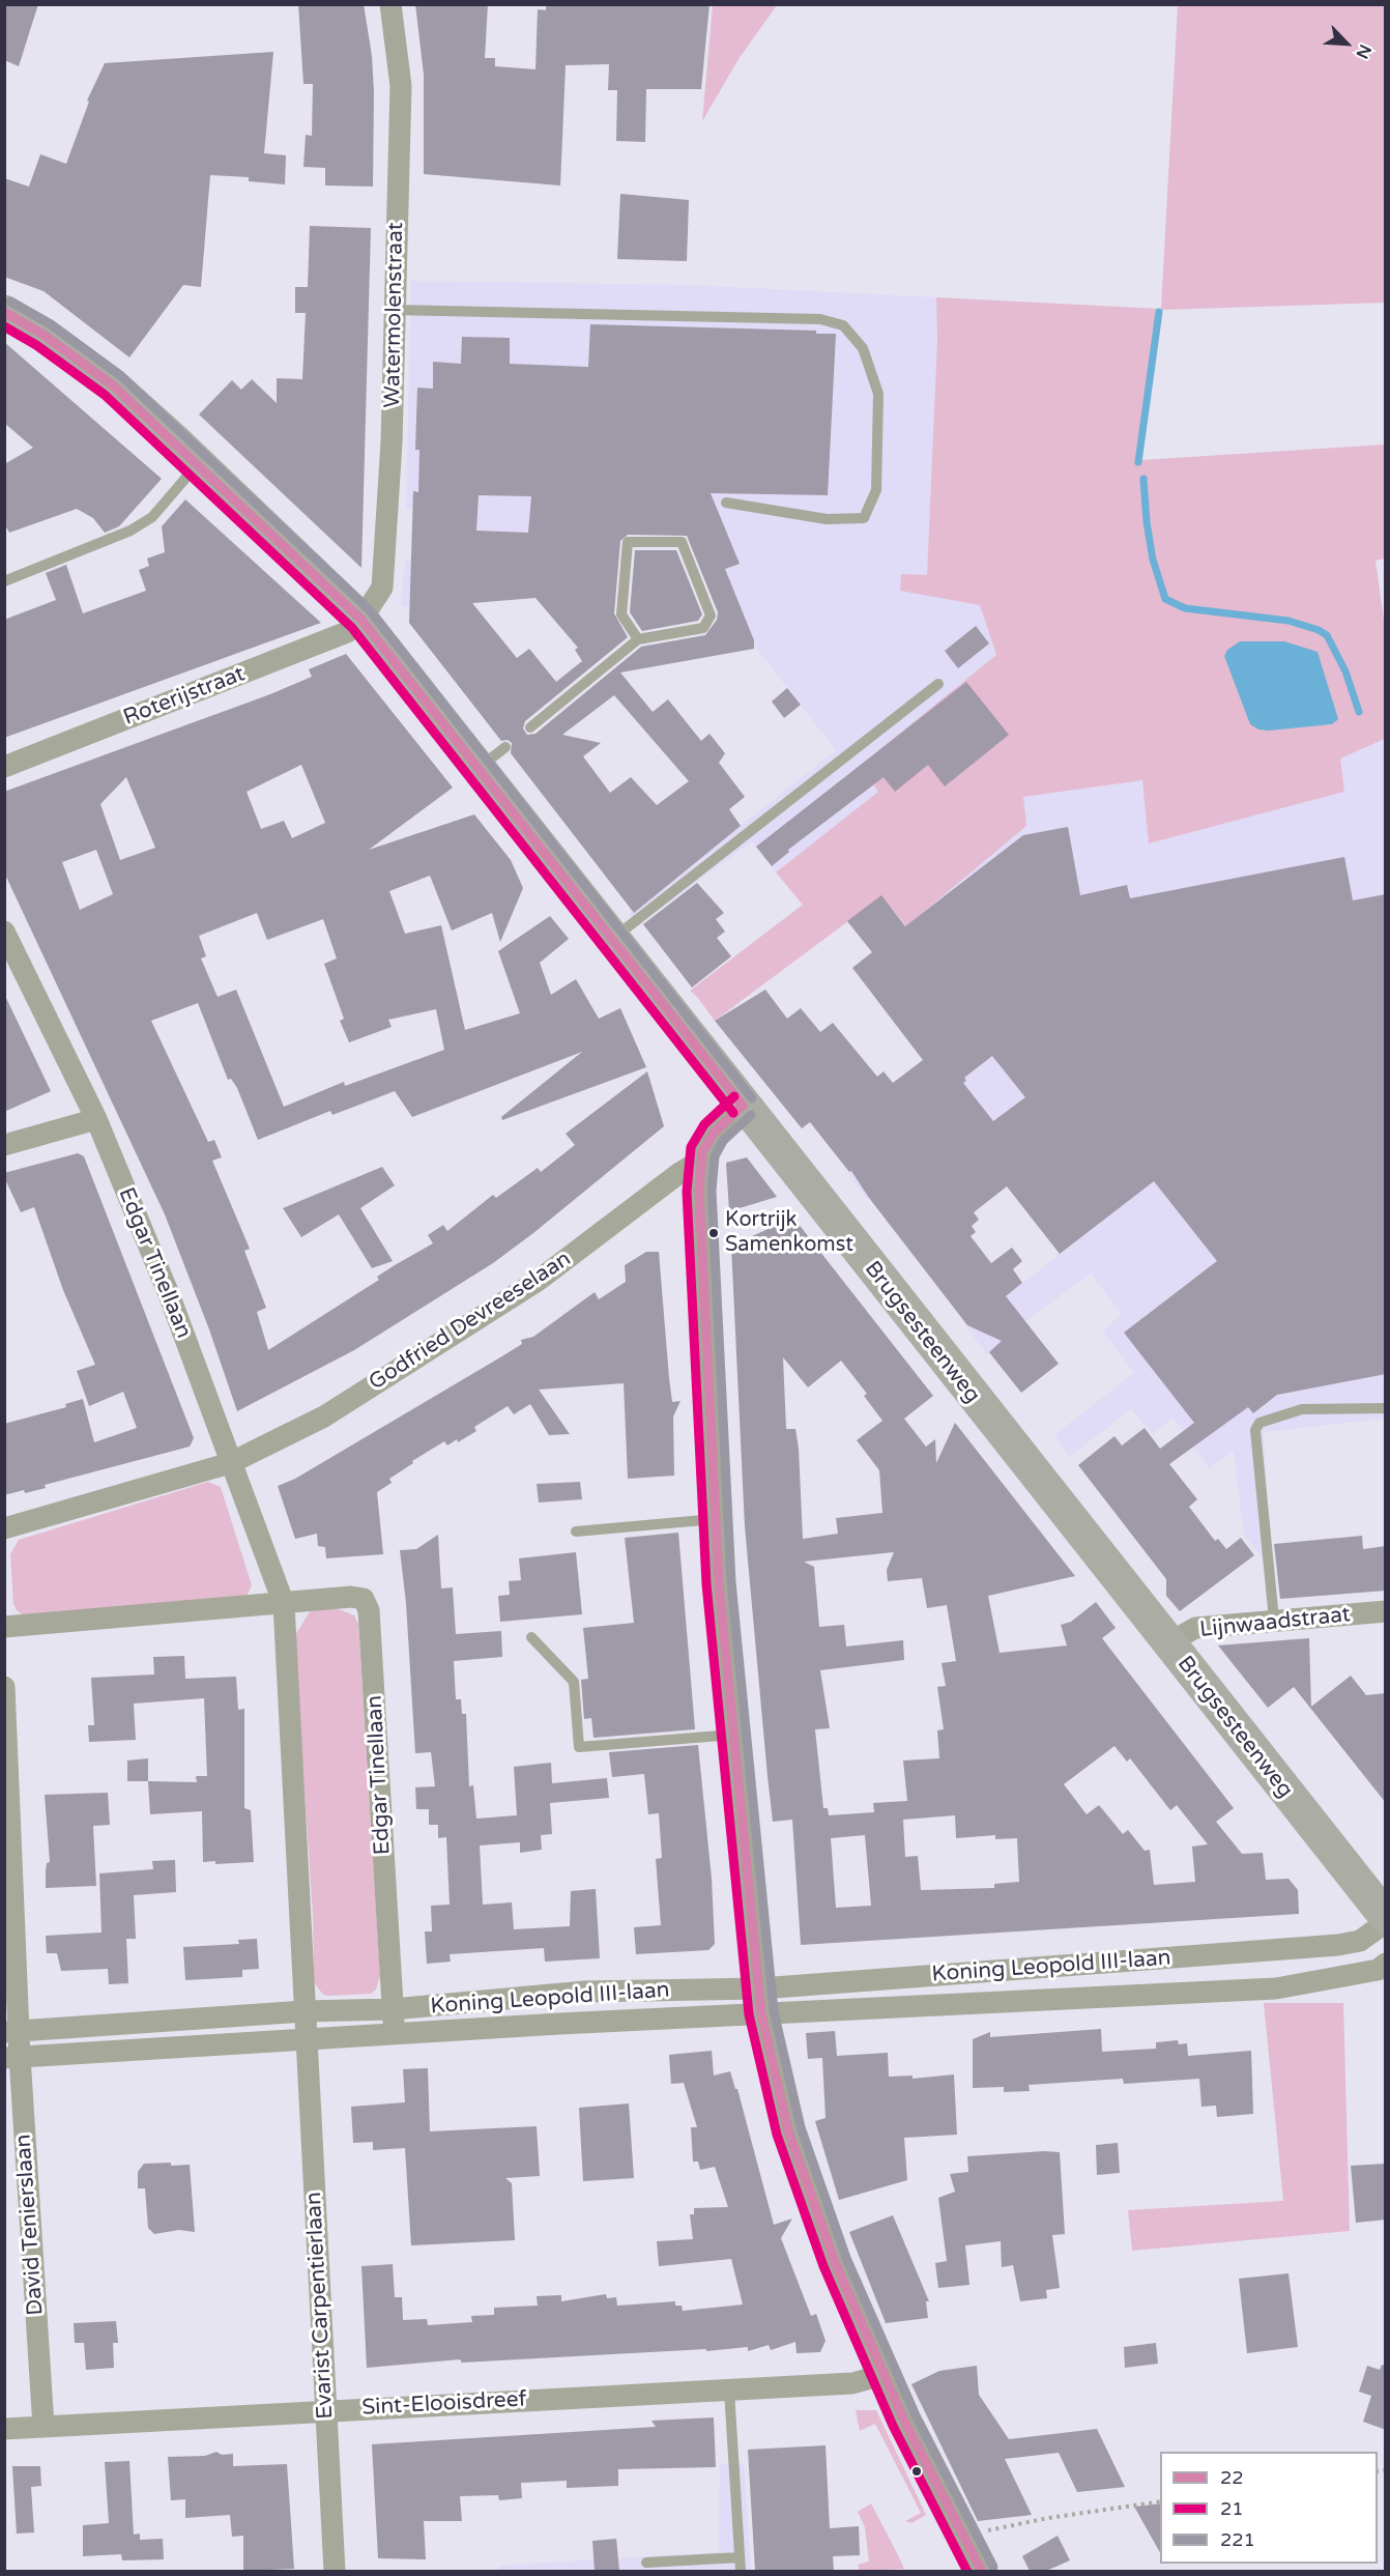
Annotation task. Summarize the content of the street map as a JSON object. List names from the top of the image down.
{
  "streets": {
    "main road": ["Brugsesteenweg"],
    "street": [
      "Watermolenstraat",
      "Roterijstraat",
      "Edgar Tinellaan",
      "Godfried Devreeselaan",
      "Lijnwaadstraat",
      "Koning Leopold III-laan",
      "David Tenierslaan",
      "Evarist Carpentierlaan",
      "Sint-Elooisdreef"
    ]
  },
  "crossings": [
    ["Watermolenstraat", "Roterijstraat"],
    ["Watermolenstraat", "Brugsesteenweg"],
    ["Roterijstraat", "Brugsesteenweg"],
    ["Edgar Tinellaan", "Godfried Devreeselaan"],
    ["Edgar Tinellaan", "Koning Leopold III-laan"],
    ["Edgar Tinellaan", "Evarist Carpentierlaan"],
    ["Brugsesteenweg", "Lijnwaadstraat"],
    ["Koning Leopold III-laan", "David Tenierslaan"],
    ["Koning Leopold III-laan", "Evarist Carpentierlaan"],
    ["David Tenierslaan", "Sint-Elooisdreef"],
    ["Evarist Carpentierlaan", "Sint-Elooisdreef"]
  ],
  "places": ["Kortrijk Samenkomst"],
  "lines": ["transit line 221", "transit line 22", "transit line 21"],
  "legend": ["22", "21", "221"],
  "north": "bottom right"
}
